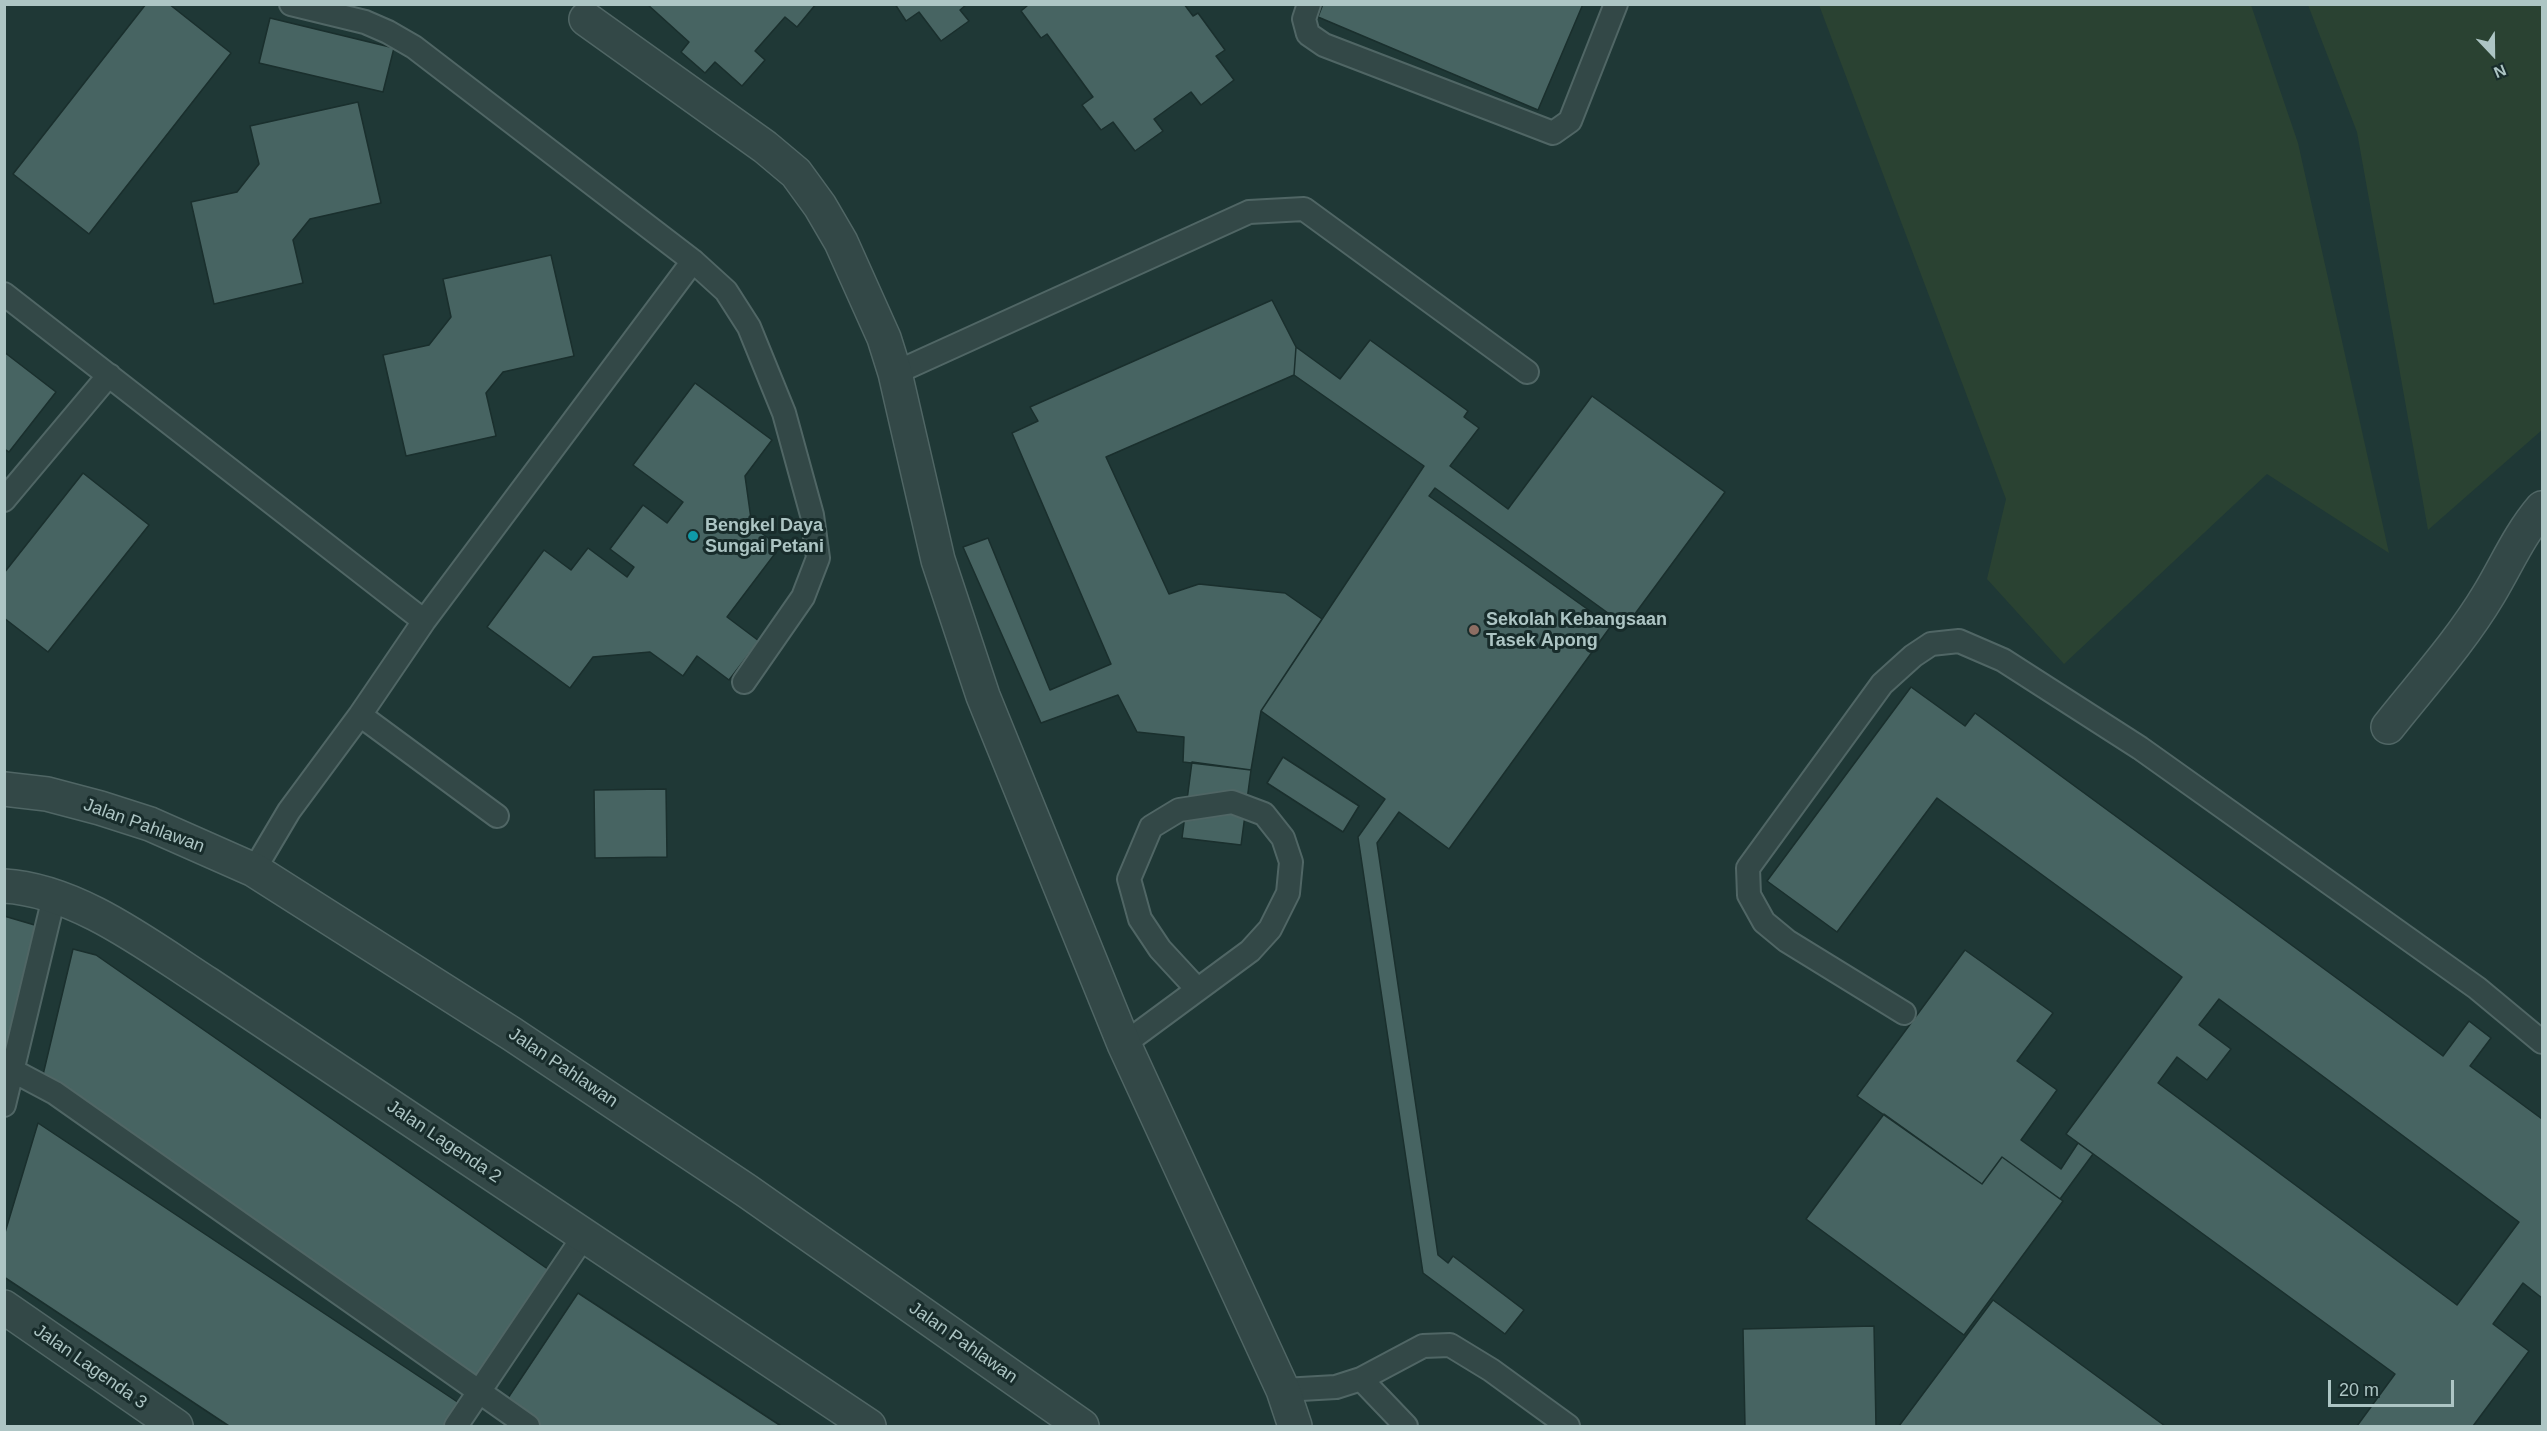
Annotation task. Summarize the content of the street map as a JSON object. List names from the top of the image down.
{
  "streets": {
    "street": ["Jalan Pahlawan", "Jalan Lagenda 2", "Jalan Lagenda 3"]
  },
  "places": ["Bengkel Daya Sungai Petani", "Sekolah Kebangsaan Tasek Apong"],
  "scale_bar": "20 m",
  "north": "bottom"
}
